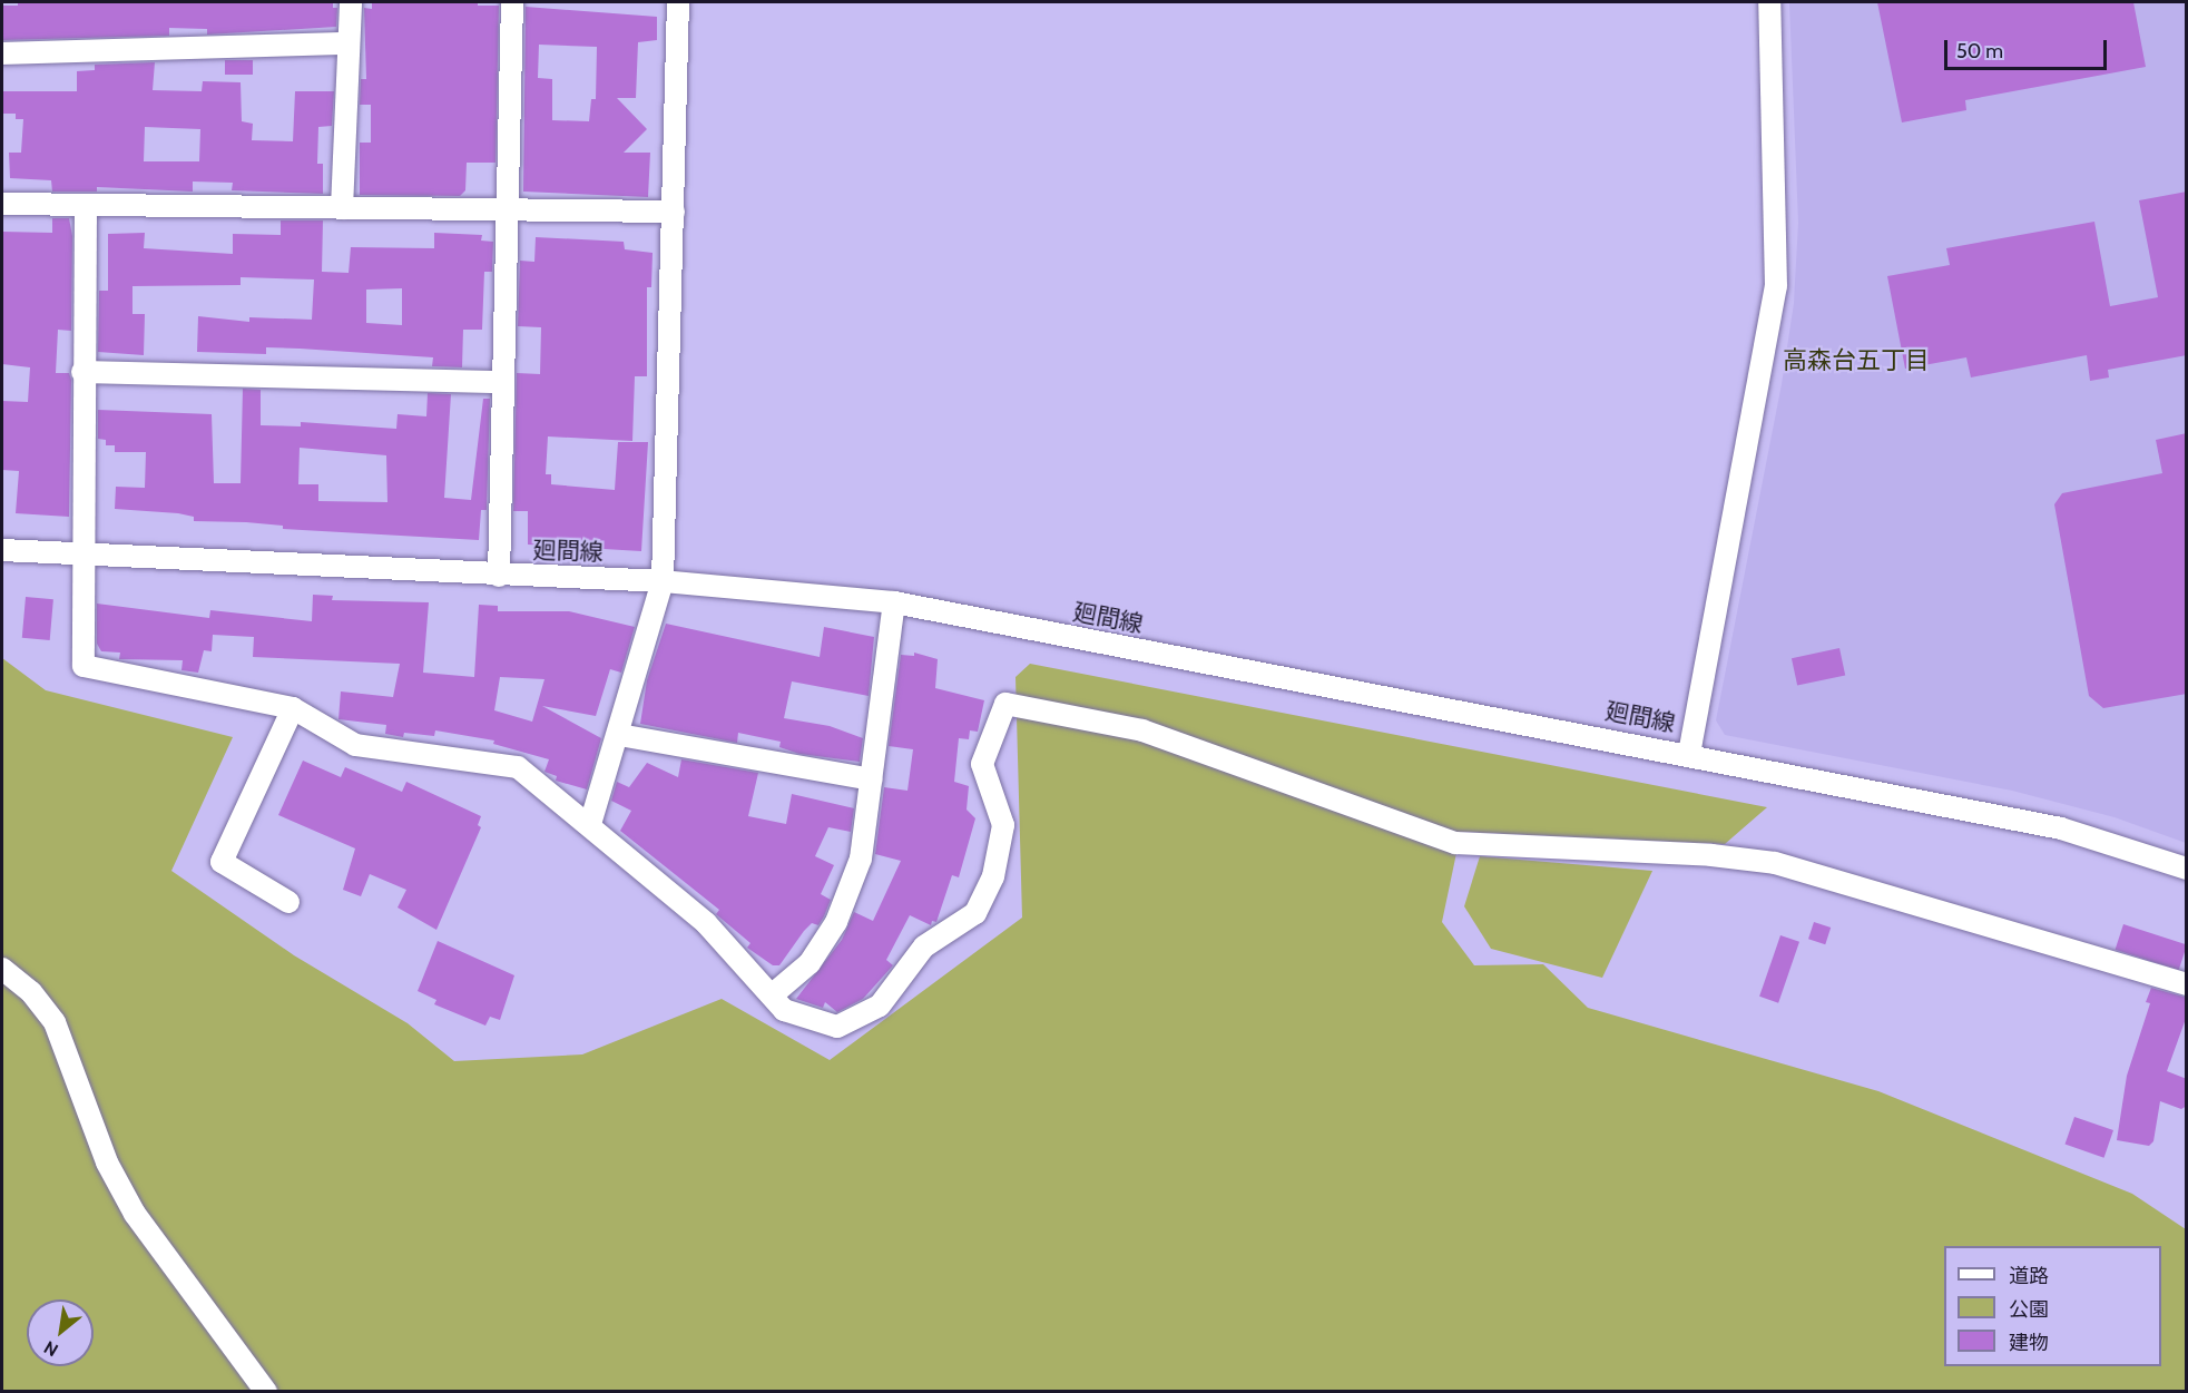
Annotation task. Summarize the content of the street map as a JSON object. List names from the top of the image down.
{
  "streets": {
    "street": ["廻間線"]
  },
  "districts": ["高森台五丁目"],
  "legend": ["道路", "公園", "建物"],
  "scale_bar": "50 m",
  "north": "bottom left"
}
